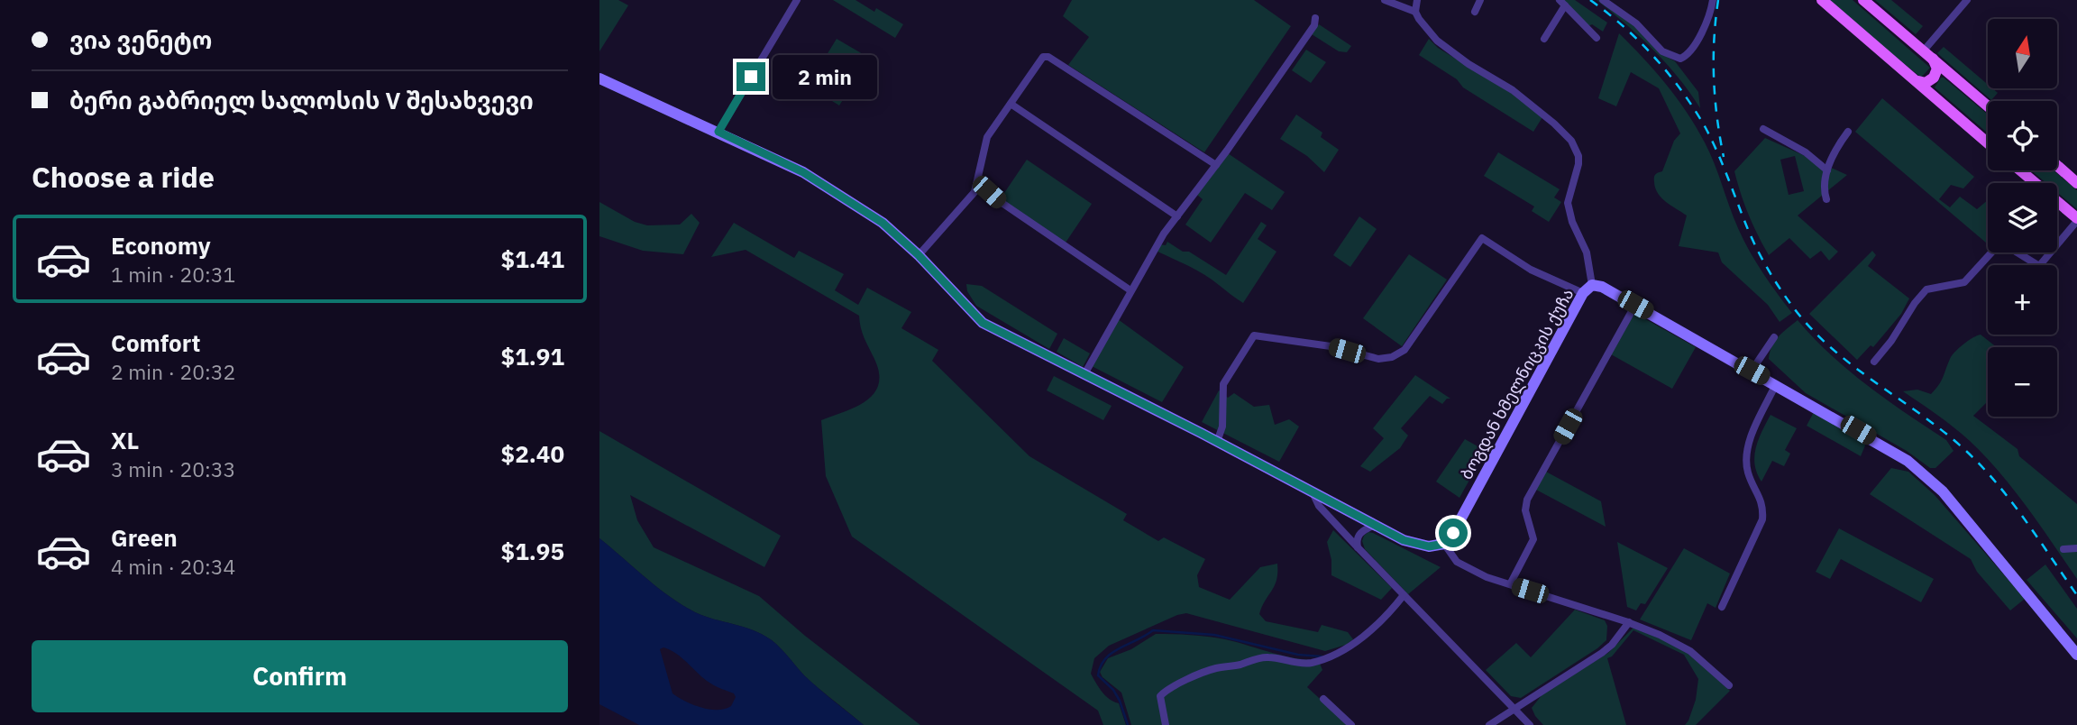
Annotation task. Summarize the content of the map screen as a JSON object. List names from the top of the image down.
{
  "streets": {
    "main road": ["ბოგდან ხმელნიცკის ქუჩა"]
  },
  "north": "top",
  "page": {
    "banner": ["ვია ვენეტო", "ბერი გაბრიელ სალოსის V შესახვევი"],
    "map_buttons": ["+", "−"],
    "bubble": "2 min",
    "heading": "Choose a ride",
    "list": [
      {
        "name": "Economy",
        "note": "1 min · 20:31",
        "value": "$1.41"
      },
      {
        "name": "Comfort",
        "note": "2 min · 20:32",
        "value": "$1.91"
      },
      {
        "name": "XL",
        "note": "3 min · 20:33",
        "value": "$2.40"
      },
      {
        "name": "Green",
        "note": "4 min · 20:34",
        "value": "$1.95"
      }
    ],
    "buttons": "Confirm"
  }
}
